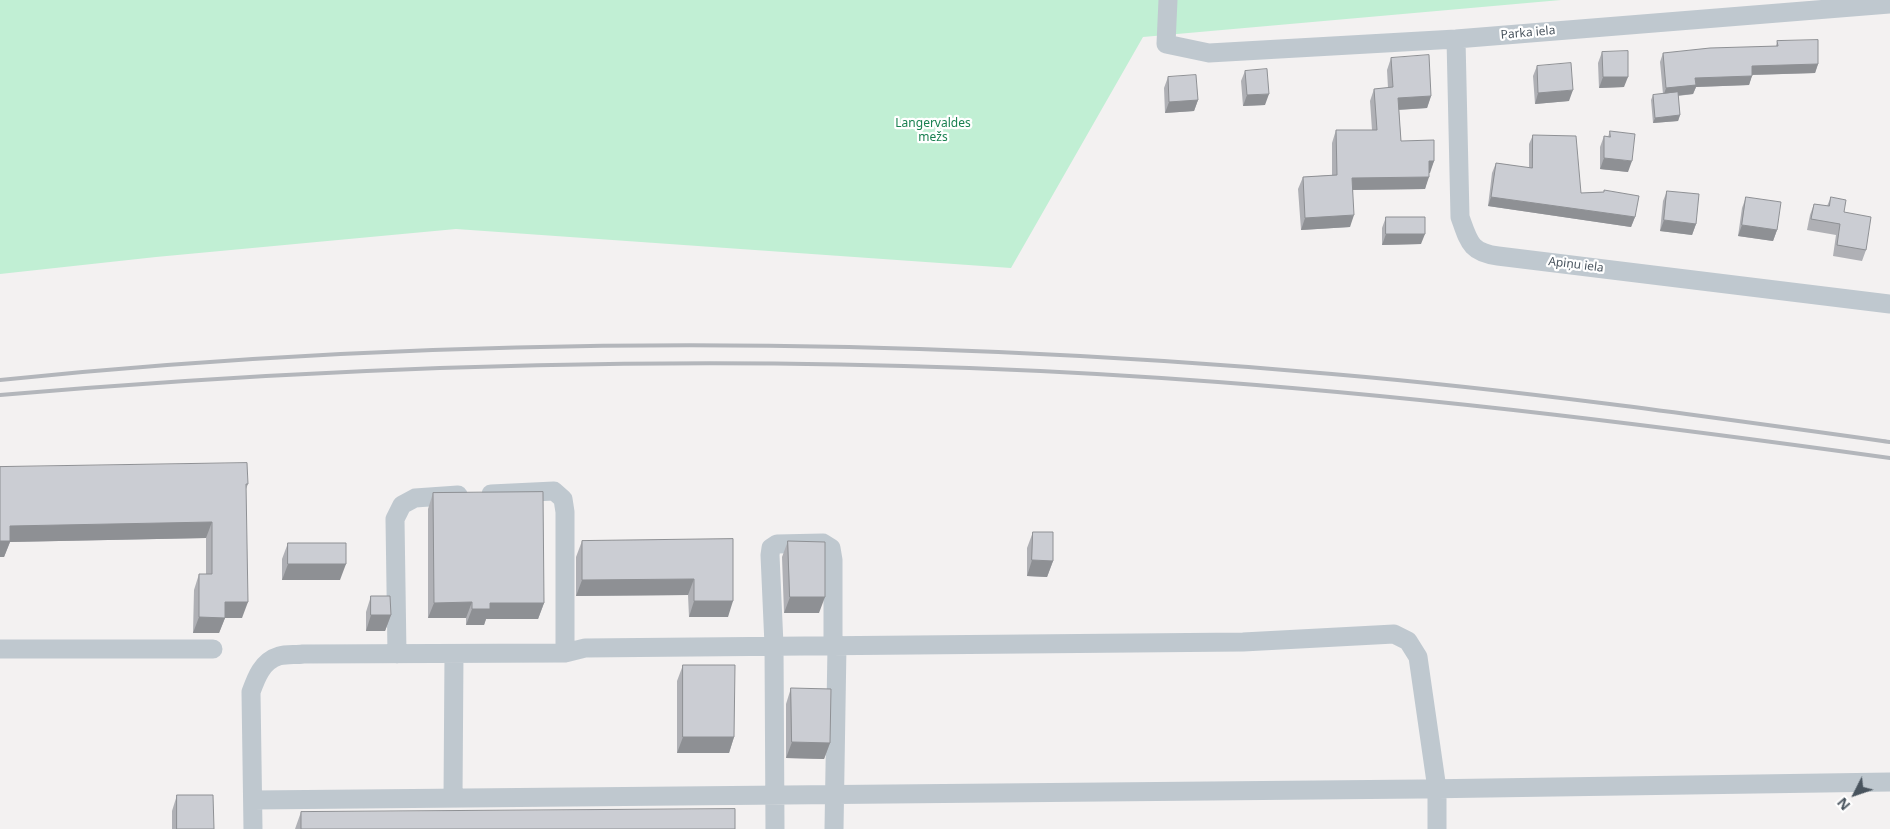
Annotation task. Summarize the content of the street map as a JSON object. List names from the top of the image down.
{
  "streets": {
    "street": ["Parka iela", "Apiņu iela"]
  },
  "crossings": [
    ["Parka iela", "Apiņu iela"]
  ],
  "parks": ["Langervaldes mežs"],
  "north": "bottom left"
}
